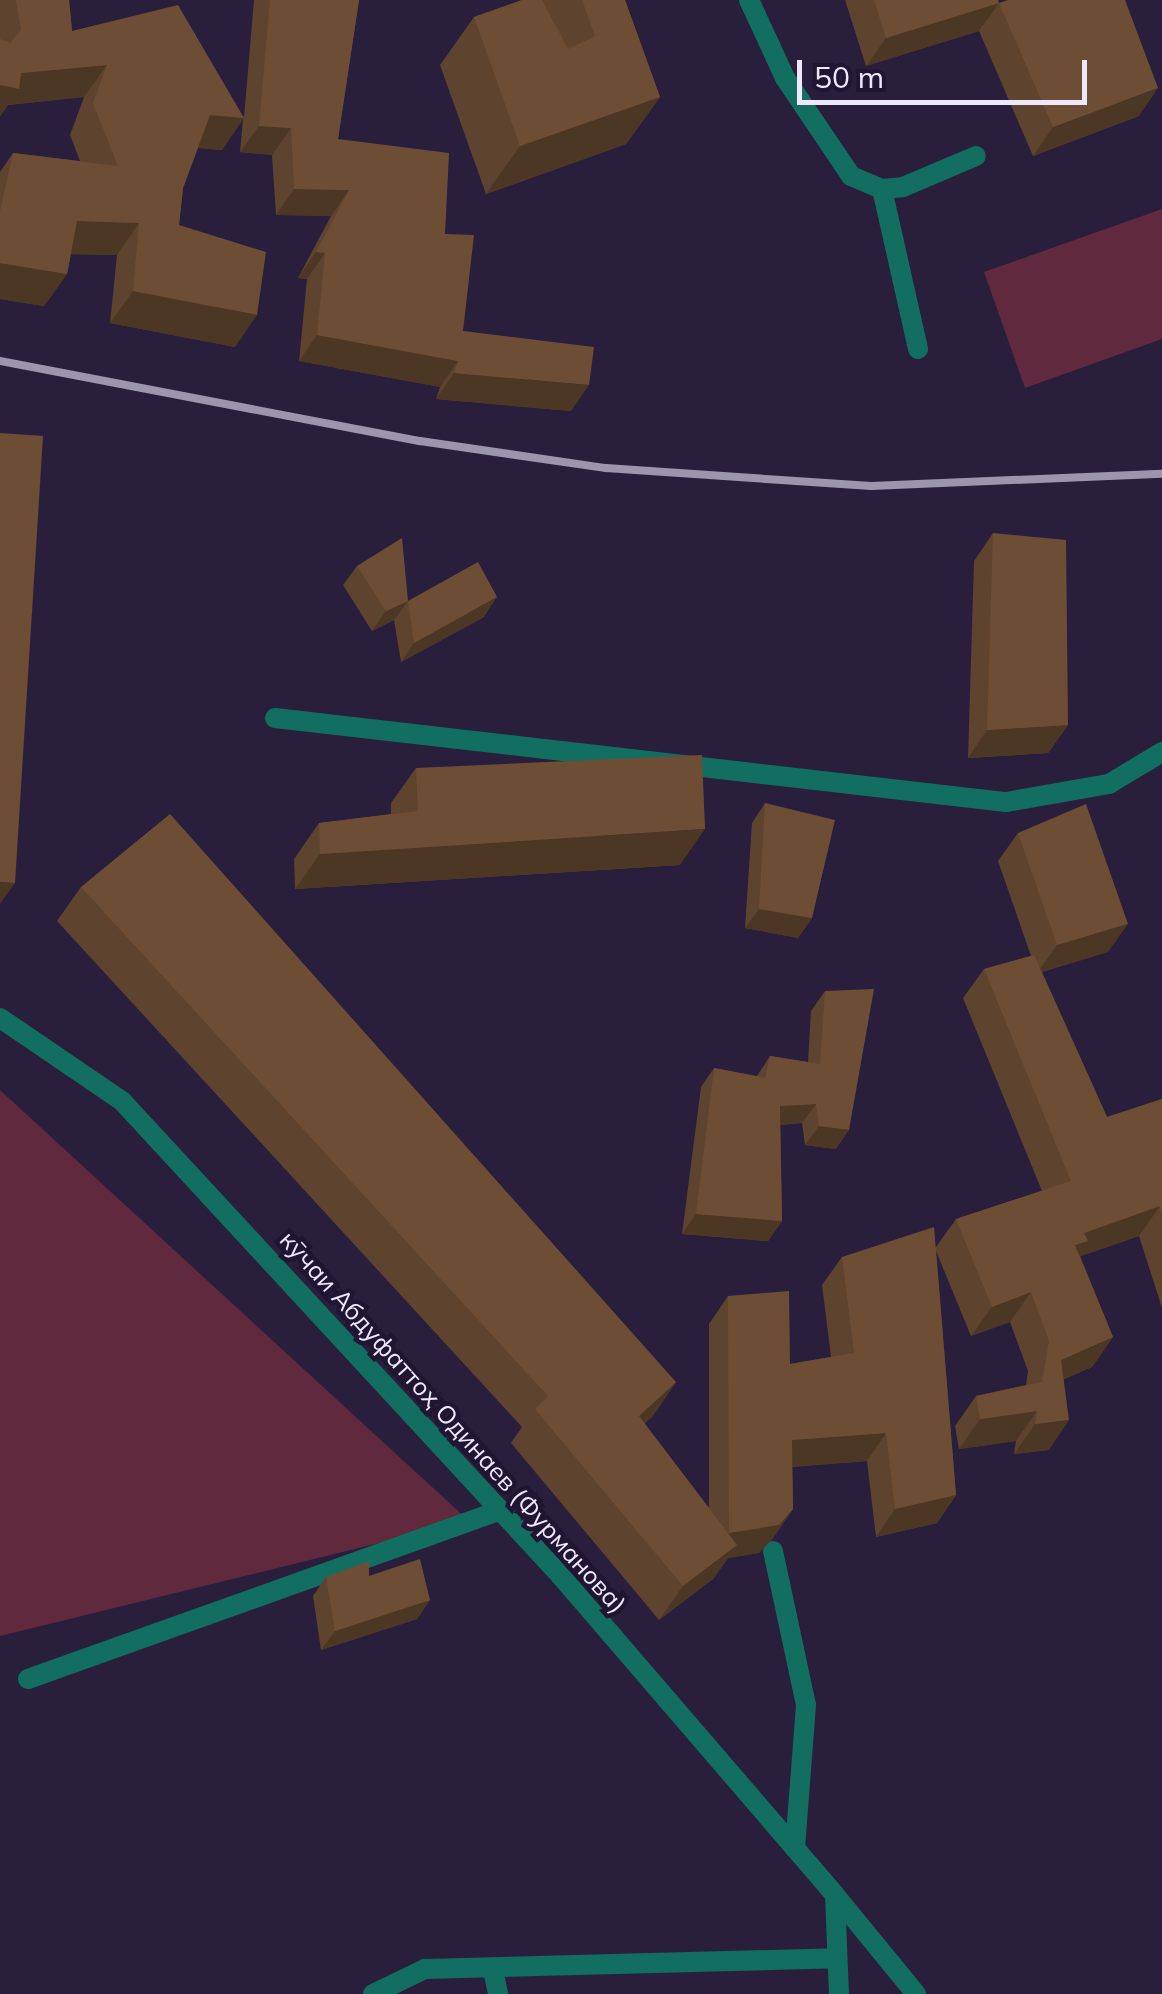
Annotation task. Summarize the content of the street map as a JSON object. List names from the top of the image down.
{
  "streets": {
    "lane": ["кӯчаи Абдуфаттоҳ Одинаев (Фурманова)"]
  },
  "scale_bar": "50 m"
}
